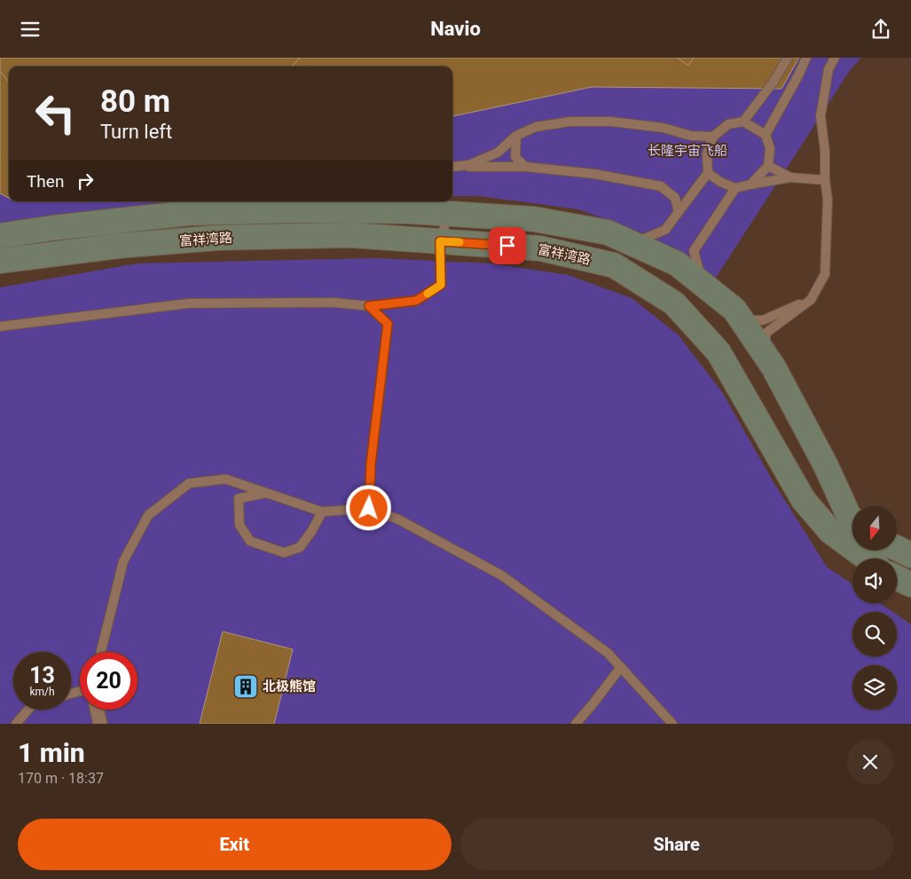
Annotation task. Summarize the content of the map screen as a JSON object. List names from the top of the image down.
{
  "streets": {
    "main road": ["富祥湾路"]
  },
  "parks": ["长隆宇宙飞船"],
  "places": {
    "building": ["北极熊馆"]
  },
  "north": "bottom",
  "page": {
    "header": "Navio",
    "turn": ["80 m", "Turn left"],
    "then": "Then",
    "speed": "13 km/h",
    "limit": "20",
    "heading": ["1 min", "170 m · 18:37"],
    "buttons": ["Exit", "Share"]
  }
}
